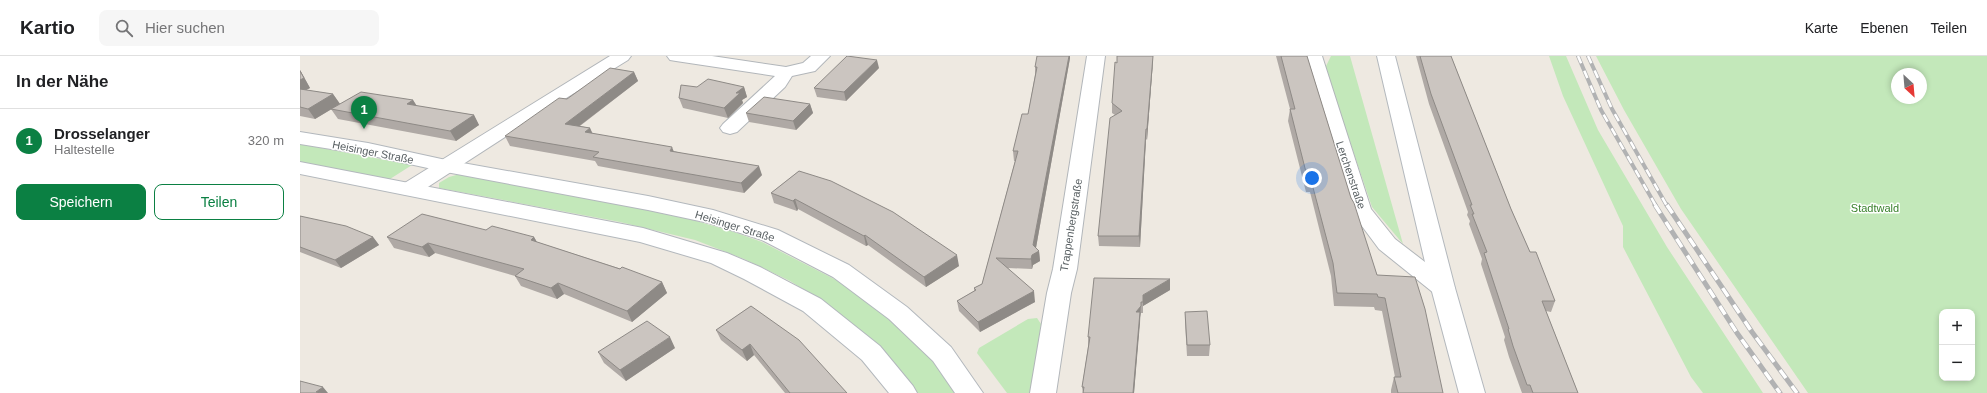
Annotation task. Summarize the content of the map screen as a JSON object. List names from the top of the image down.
{
  "streets": {
    "main road": ["Heisinger Straße", "Lerchenstraße", "Trappenbergstraße"]
  },
  "parks": ["Stadtwald"],
  "north": "bottom right",
  "page": {
    "header": "Kartio",
    "search": "Hier suchen",
    "nav": ["Karte", "Ebenen", "Teilen"],
    "heading": "In der Nähe",
    "pins": "1",
    "list": [
      {
        "mark": "1",
        "name": "Drosselanger",
        "note": "Haltestelle",
        "value": "320 m"
      }
    ],
    "buttons": ["Speichern", "Teilen"],
    "map_buttons": ["+", "−"]
  }
}
